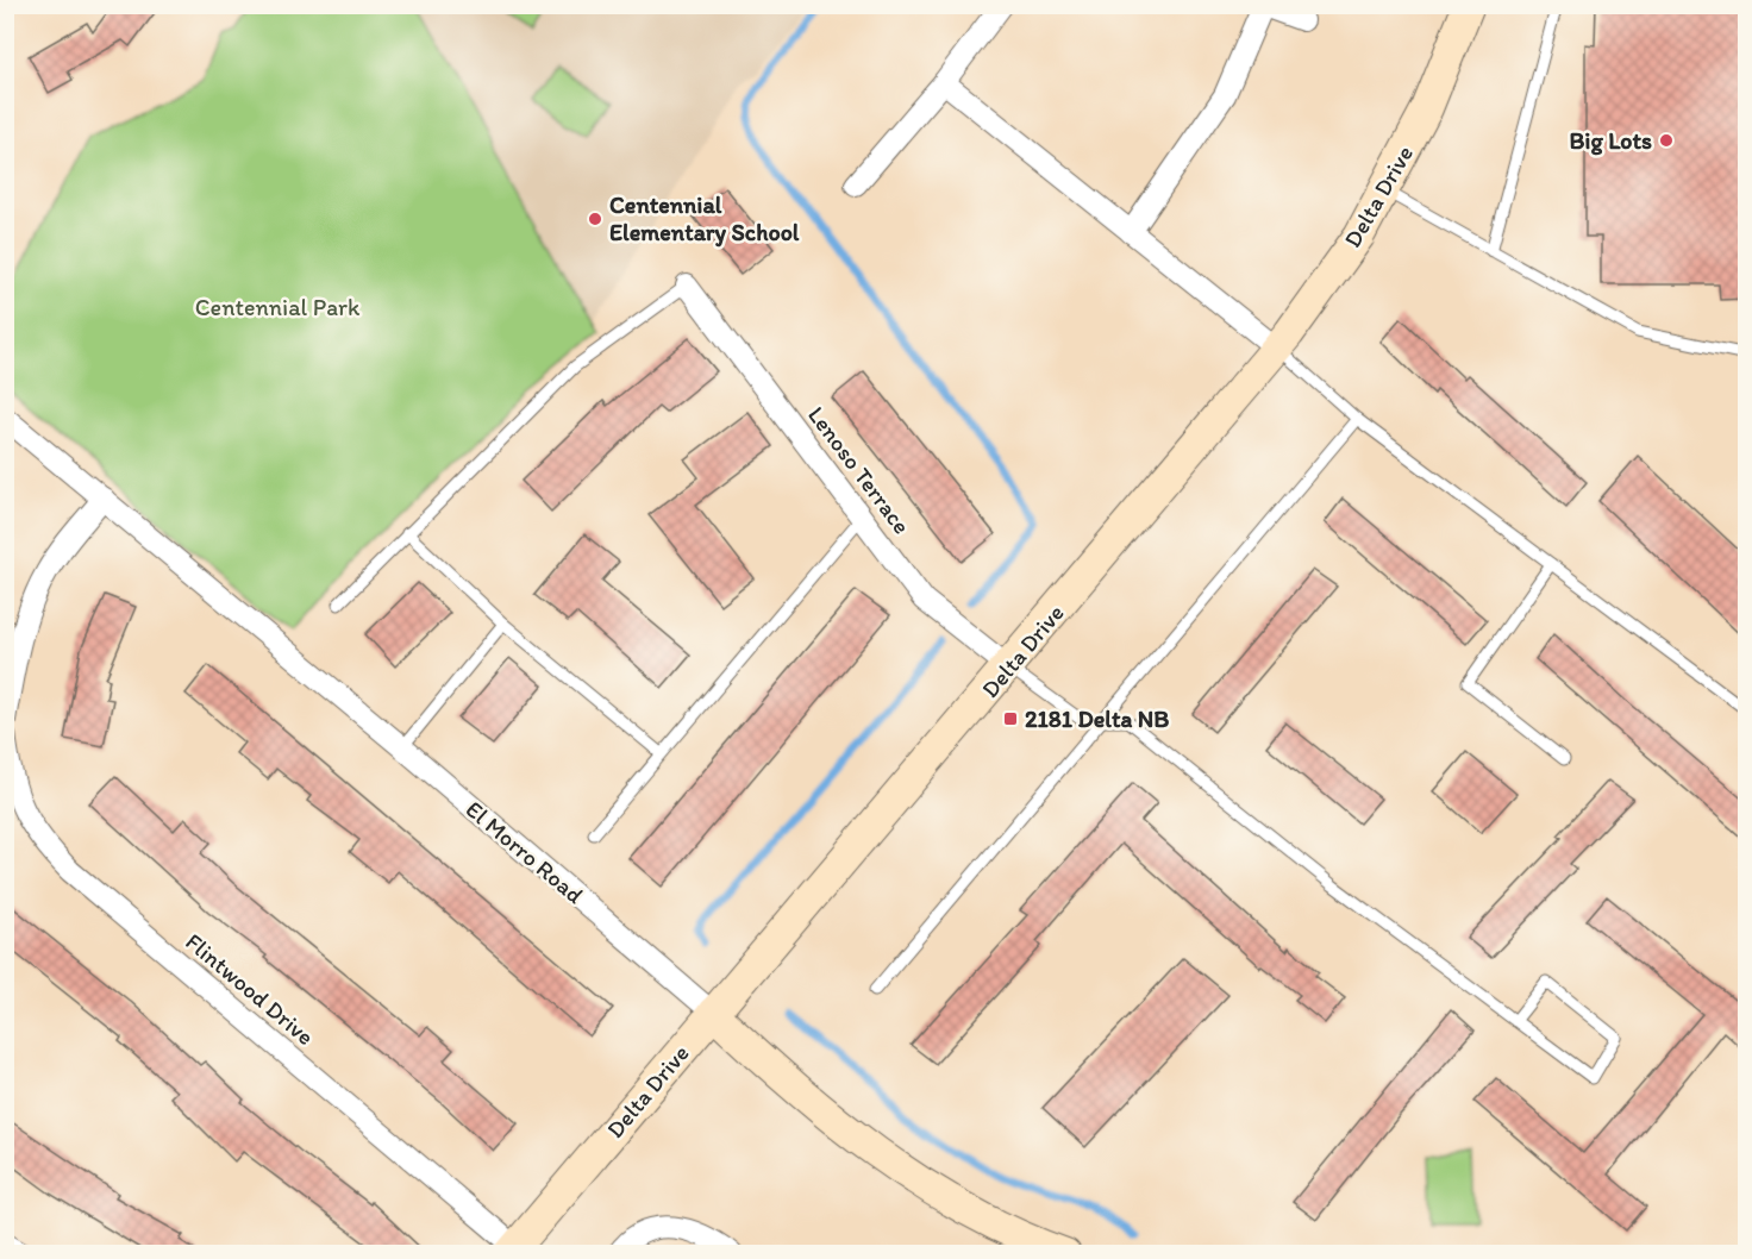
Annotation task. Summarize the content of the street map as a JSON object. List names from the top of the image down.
{
  "streets": {
    "main road": ["Delta Drive", "El Morro Road"],
    "street": ["Lenoso Terrace", "Flintwood Drive"]
  },
  "crossings": [
    ["Delta Drive", "Lenoso Terrace"],
    ["Delta Drive", "El Morro Road"],
    ["Delta Drive", "Flintwood Drive"]
  ],
  "parks": ["Centennial Park"],
  "places": {
    "other": ["Big Lots", "Centennial Elementary School"],
    "transit": ["2181 Delta NB"]
  }
}
